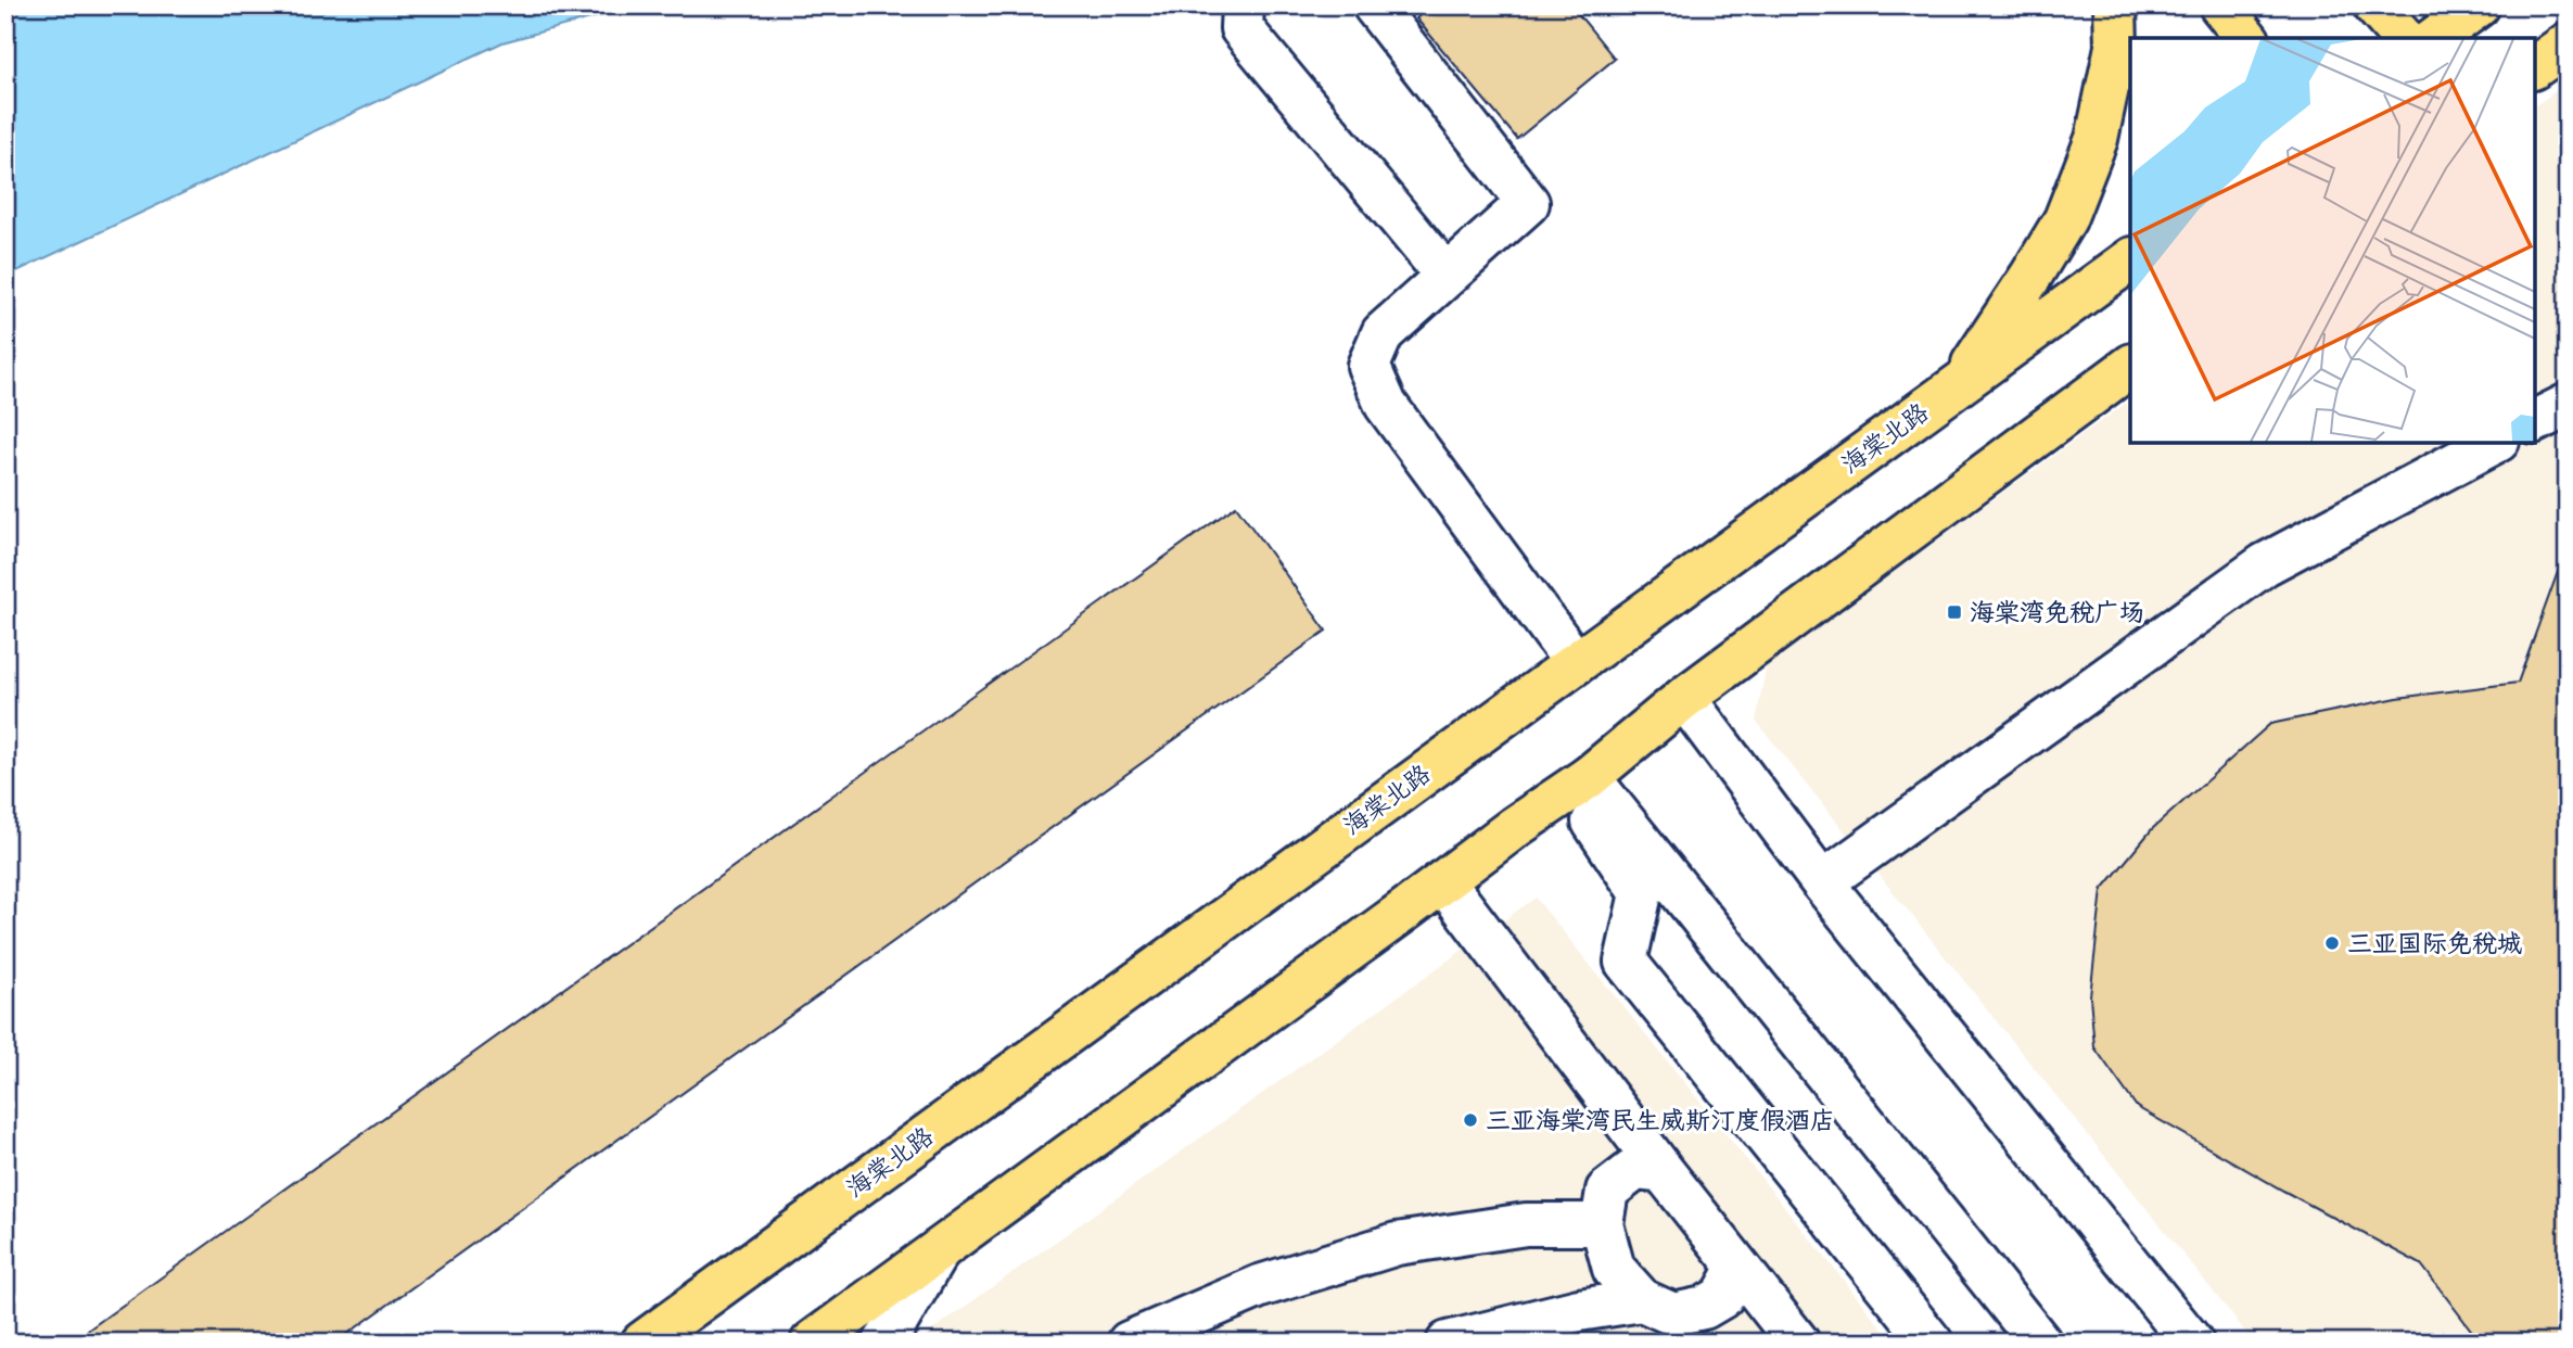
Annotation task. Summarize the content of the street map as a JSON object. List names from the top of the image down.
{
  "streets": {
    "main road": ["海棠北路"]
  },
  "places": {
    "transit": ["海棠湾免税广场"],
    "other": ["三亚国际免税城", "三亚海棠湾民生威斯汀度假酒店"]
  }
}
